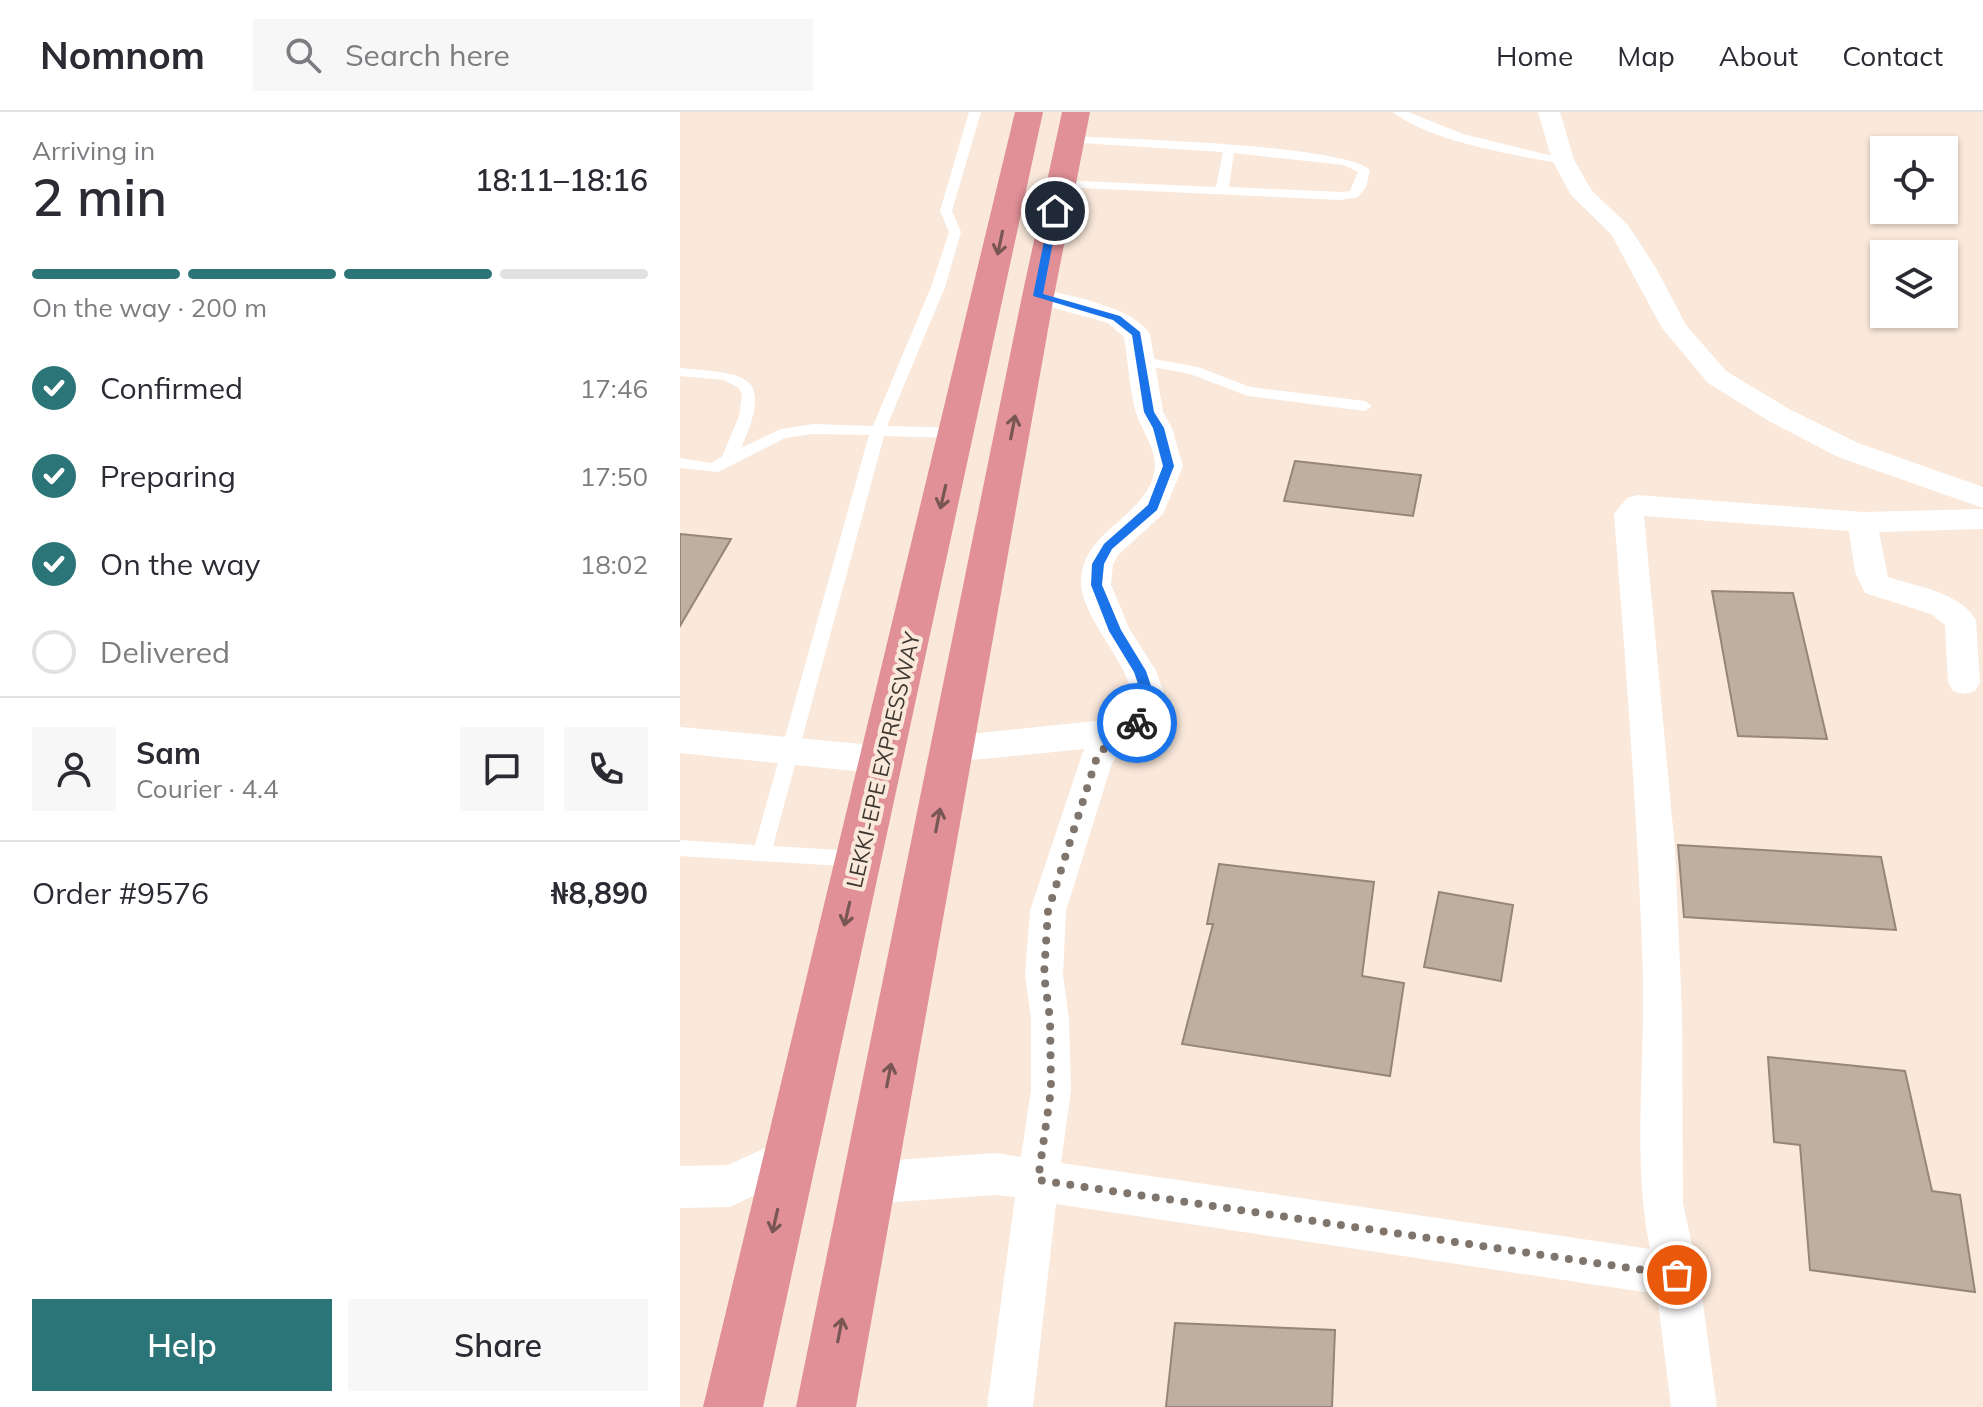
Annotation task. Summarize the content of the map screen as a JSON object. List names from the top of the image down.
{
  "streets": {
    "highway": ["LEKKI-EPE EXPRESSWAY"]
  },
  "page": {
    "header": "Nomnom",
    "search": "Search here",
    "nav": [
      "Home",
      "Map",
      "About",
      "Contact"
    ],
    "heading": ["2 min", "Arriving in", "18:11–18:16"],
    "panel": [
      "Sam",
      "Courier · 4.4",
      "Order #9576",
      "₦8,890"
    ],
    "bar": "On the way · 200 m",
    "list": [
      ["Confirmed", "17:46"],
      ["Preparing", "17:50"],
      ["On the way", "18:02"],
      "Delivered"
    ],
    "buttons": ["Help", "Share"]
  }
}
